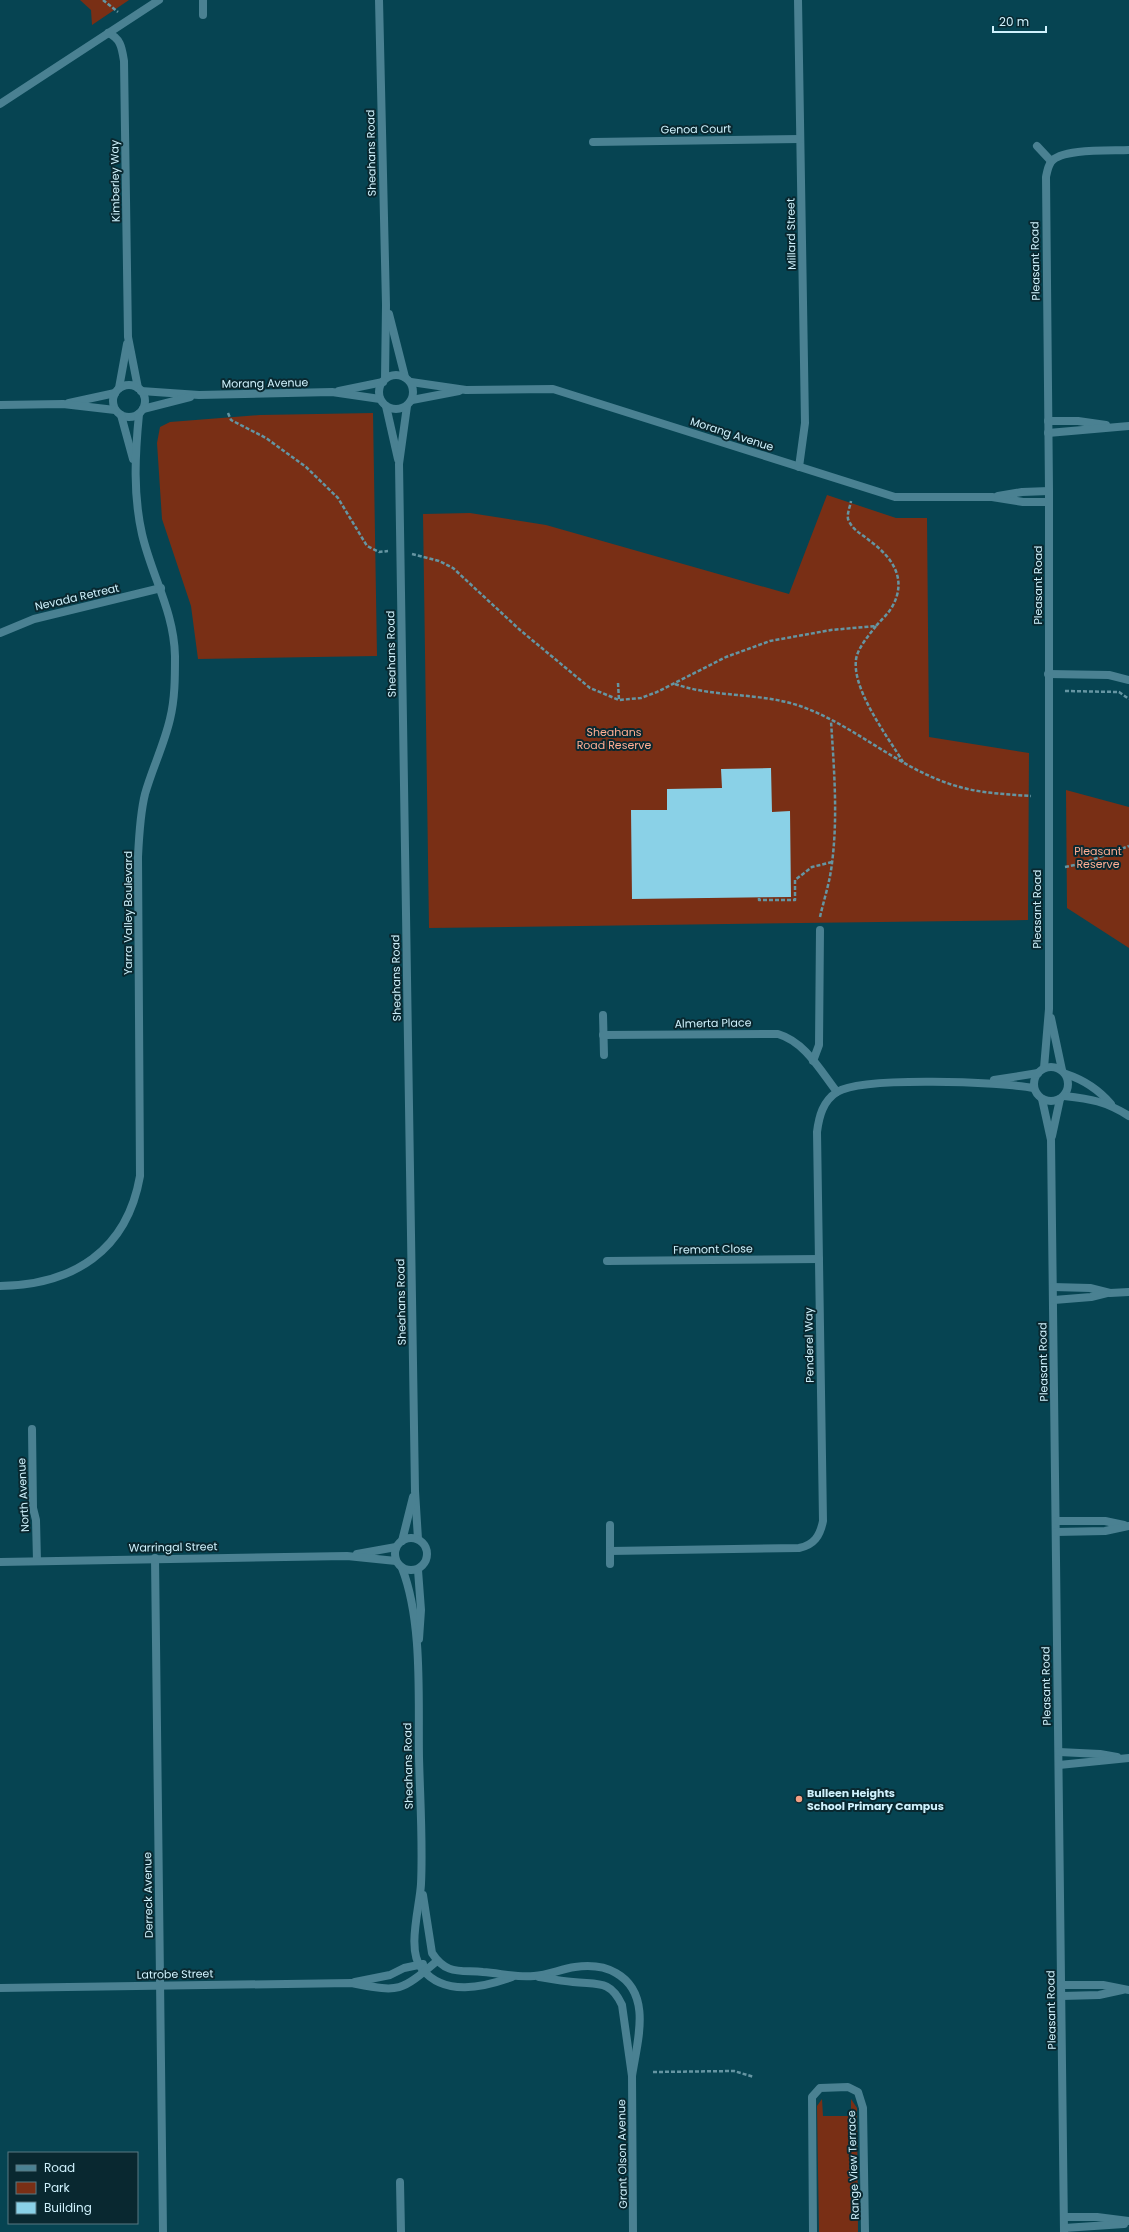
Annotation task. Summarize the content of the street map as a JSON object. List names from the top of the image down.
{
  "streets": {
    "street": [
      "Genoa Court",
      "Sheahans Road",
      "Kimberley Way",
      "Millard Street",
      "Pleasant Road",
      "Morang Avenue",
      "Nevada Retreat",
      "Yarra Valley Boulevard",
      "Almerta Place",
      "Fremont Close",
      "Penderel Way",
      "North Avenue",
      "Warringal Street",
      "Derreck Avenue",
      "Latrobe Street",
      "Grant Olson Avenue",
      "Range View Terrace"
    ]
  },
  "crossings": [
    ["Genoa Court", "Millard Street"],
    ["Sheahans Road", "Morang Avenue"],
    ["Sheahans Road", "Warringal Street"],
    ["Sheahans Road", "Latrobe Street"],
    ["Kimberley Way", "Morang Avenue"],
    ["Kimberley Way", "Yarra Valley Boulevard"],
    ["Millard Street", "Morang Avenue"],
    ["Pleasant Road", "Morang Avenue"],
    ["Pleasant Road", "Penderel Way"],
    ["Morang Avenue", "Yarra Valley Boulevard"],
    ["Nevada Retreat", "Yarra Valley Boulevard"],
    ["Almerta Place", "Penderel Way"],
    ["Fremont Close", "Penderel Way"],
    ["North Avenue", "Warringal Street"],
    ["Warringal Street", "Derreck Avenue"],
    ["Derreck Avenue", "Latrobe Street"]
  ],
  "parks": ["Sheahans Road Reserve", "Pleasant Reserve"],
  "places": ["Bulleen Heights School Primary Campus"],
  "legend": ["Road", "Park", "Building"],
  "scale_bar": "20 m"
}
